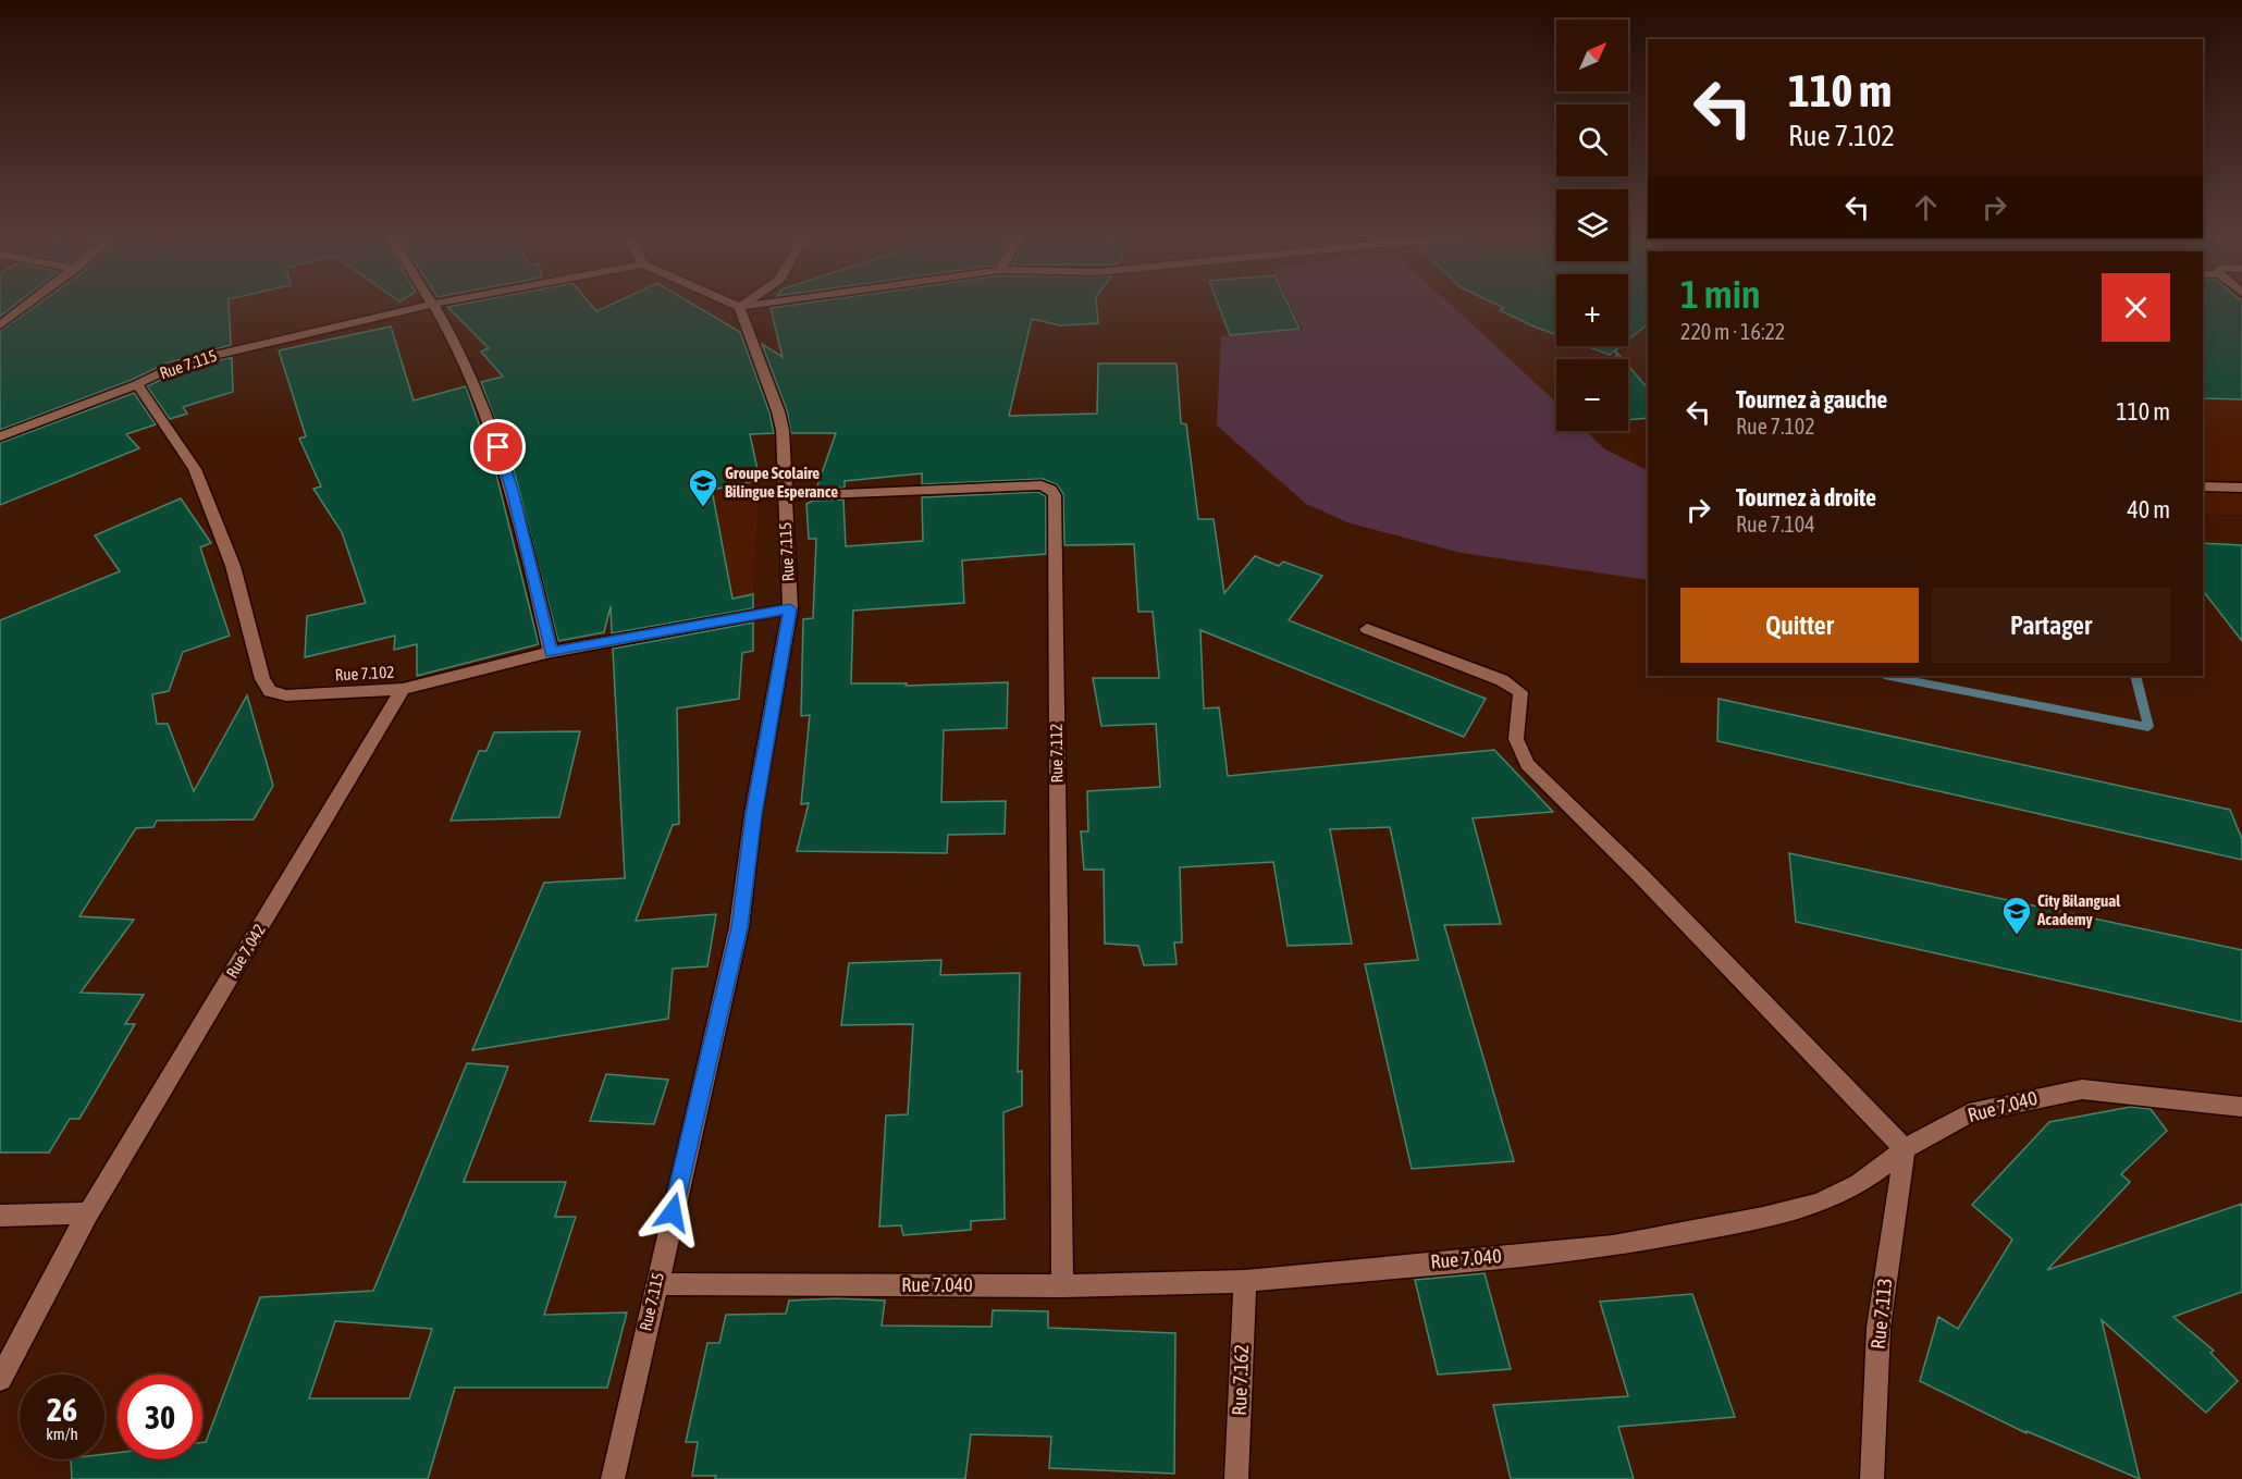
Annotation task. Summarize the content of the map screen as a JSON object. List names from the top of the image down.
{
  "streets": {
    "street": [
      "Rue 7.115",
      "Rue 7.102",
      "Rue 7.112",
      "Rue 7.042",
      "Rue 7.040",
      "Rue 7.113",
      "Rue 7.162"
    ]
  },
  "crossings": [
    ["Rue 7.115", "Rue 7.102"],
    ["Rue 7.115", "Rue 7.112"],
    ["Rue 7.115", "Rue 7.040"],
    ["Rue 7.102", "Rue 7.042"],
    ["Rue 7.112", "Rue 7.040"],
    ["Rue 7.040", "Rue 7.113"],
    ["Rue 7.040", "Rue 7.162"]
  ],
  "places": {
    "school or university": ["Groupe Scolaire Bilingue Esperance", "City Bilangual Academy"]
  },
  "north": "top right",
  "page": {
    "map_buttons": ["+", "−"],
    "turn": ["110 m", "Rue 7.102"],
    "heading": ["1 min", "220 m · 16:22"],
    "list": [
      {
        "name": "Tournez à gauche",
        "note": "Rue 7.102",
        "value": "110 m"
      },
      {
        "name": "Tournez à droite",
        "note": "Rue 7.104",
        "value": "40 m"
      }
    ],
    "buttons": ["Quitter", "Partager"],
    "speed": "26 km/h",
    "limit": "30"
  }
}
